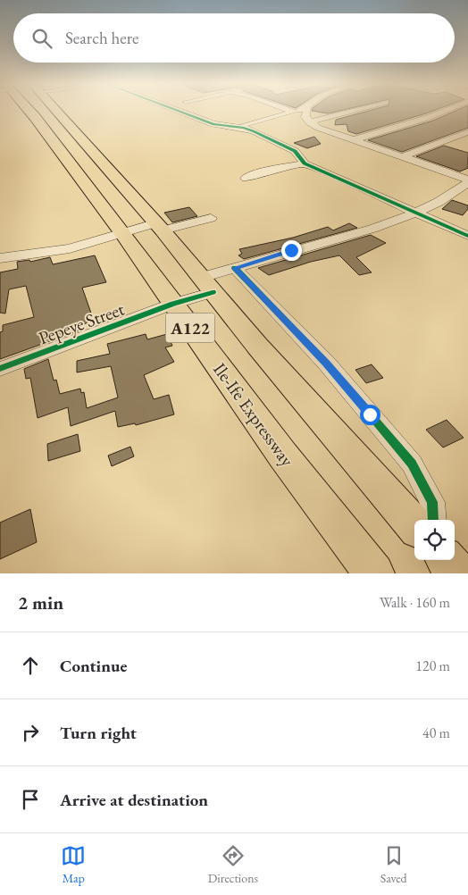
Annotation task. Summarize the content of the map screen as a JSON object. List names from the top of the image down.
{
  "streets": {
    "highway": ["A122", "Ile-Ife Expressway"],
    "street": ["Pepeye Street"]
  },
  "crossings": [
    ["Pepeye Street", "A122"],
    ["Pepeye Street", "Ile-Ife Expressway"]
  ],
  "page": {
    "search": "Search here",
    "heading": ["2 min", "Walk · 160 m"],
    "list": [
      ["Continue", "120 m"],
      ["Turn right", "40 m"],
      "Arrive at destination"
    ],
    "nav": ["Map", "Directions", "Saved"]
  }
}
